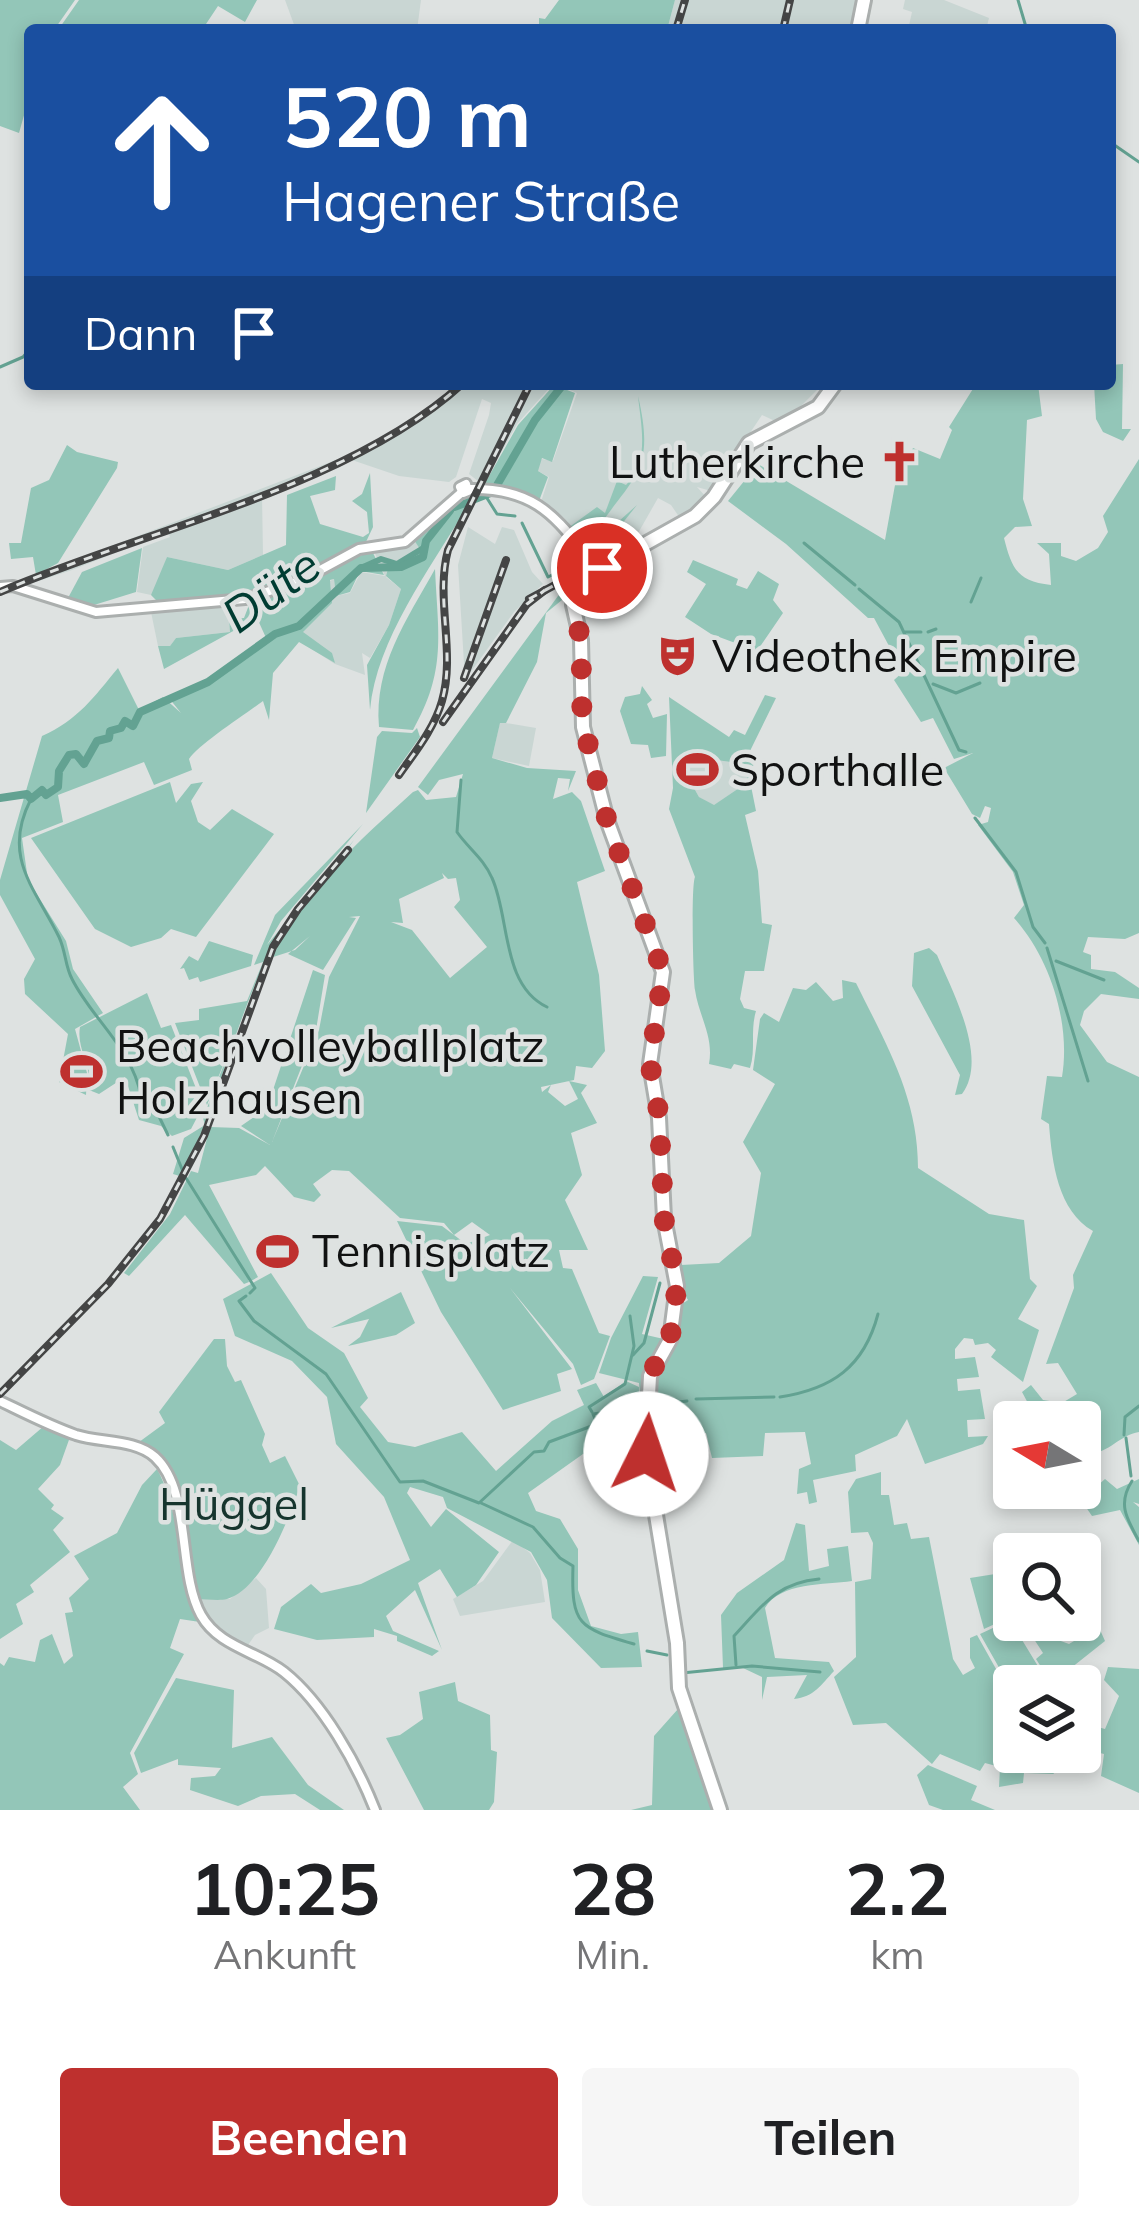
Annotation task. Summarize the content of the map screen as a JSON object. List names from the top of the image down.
{
  "water": ["Düte"],
  "parks": ["Hüggel"],
  "places": {
    "church": ["Lutherkirche"],
    "theatre": ["Videothek Empire"],
    "sports": ["Sporthalle", "Beachvolleyballplatz Holzhausen", "Tennisplatz"]
  },
  "north": "left",
  "page": {
    "turn": ["520 m", "Hagener Straße"],
    "then": "Dann",
    "eta": [
      "10:25",
      "Ankunft",
      "28",
      "Min.",
      "2.2",
      "km"
    ],
    "buttons": ["Beenden", "Teilen"]
  }
}
